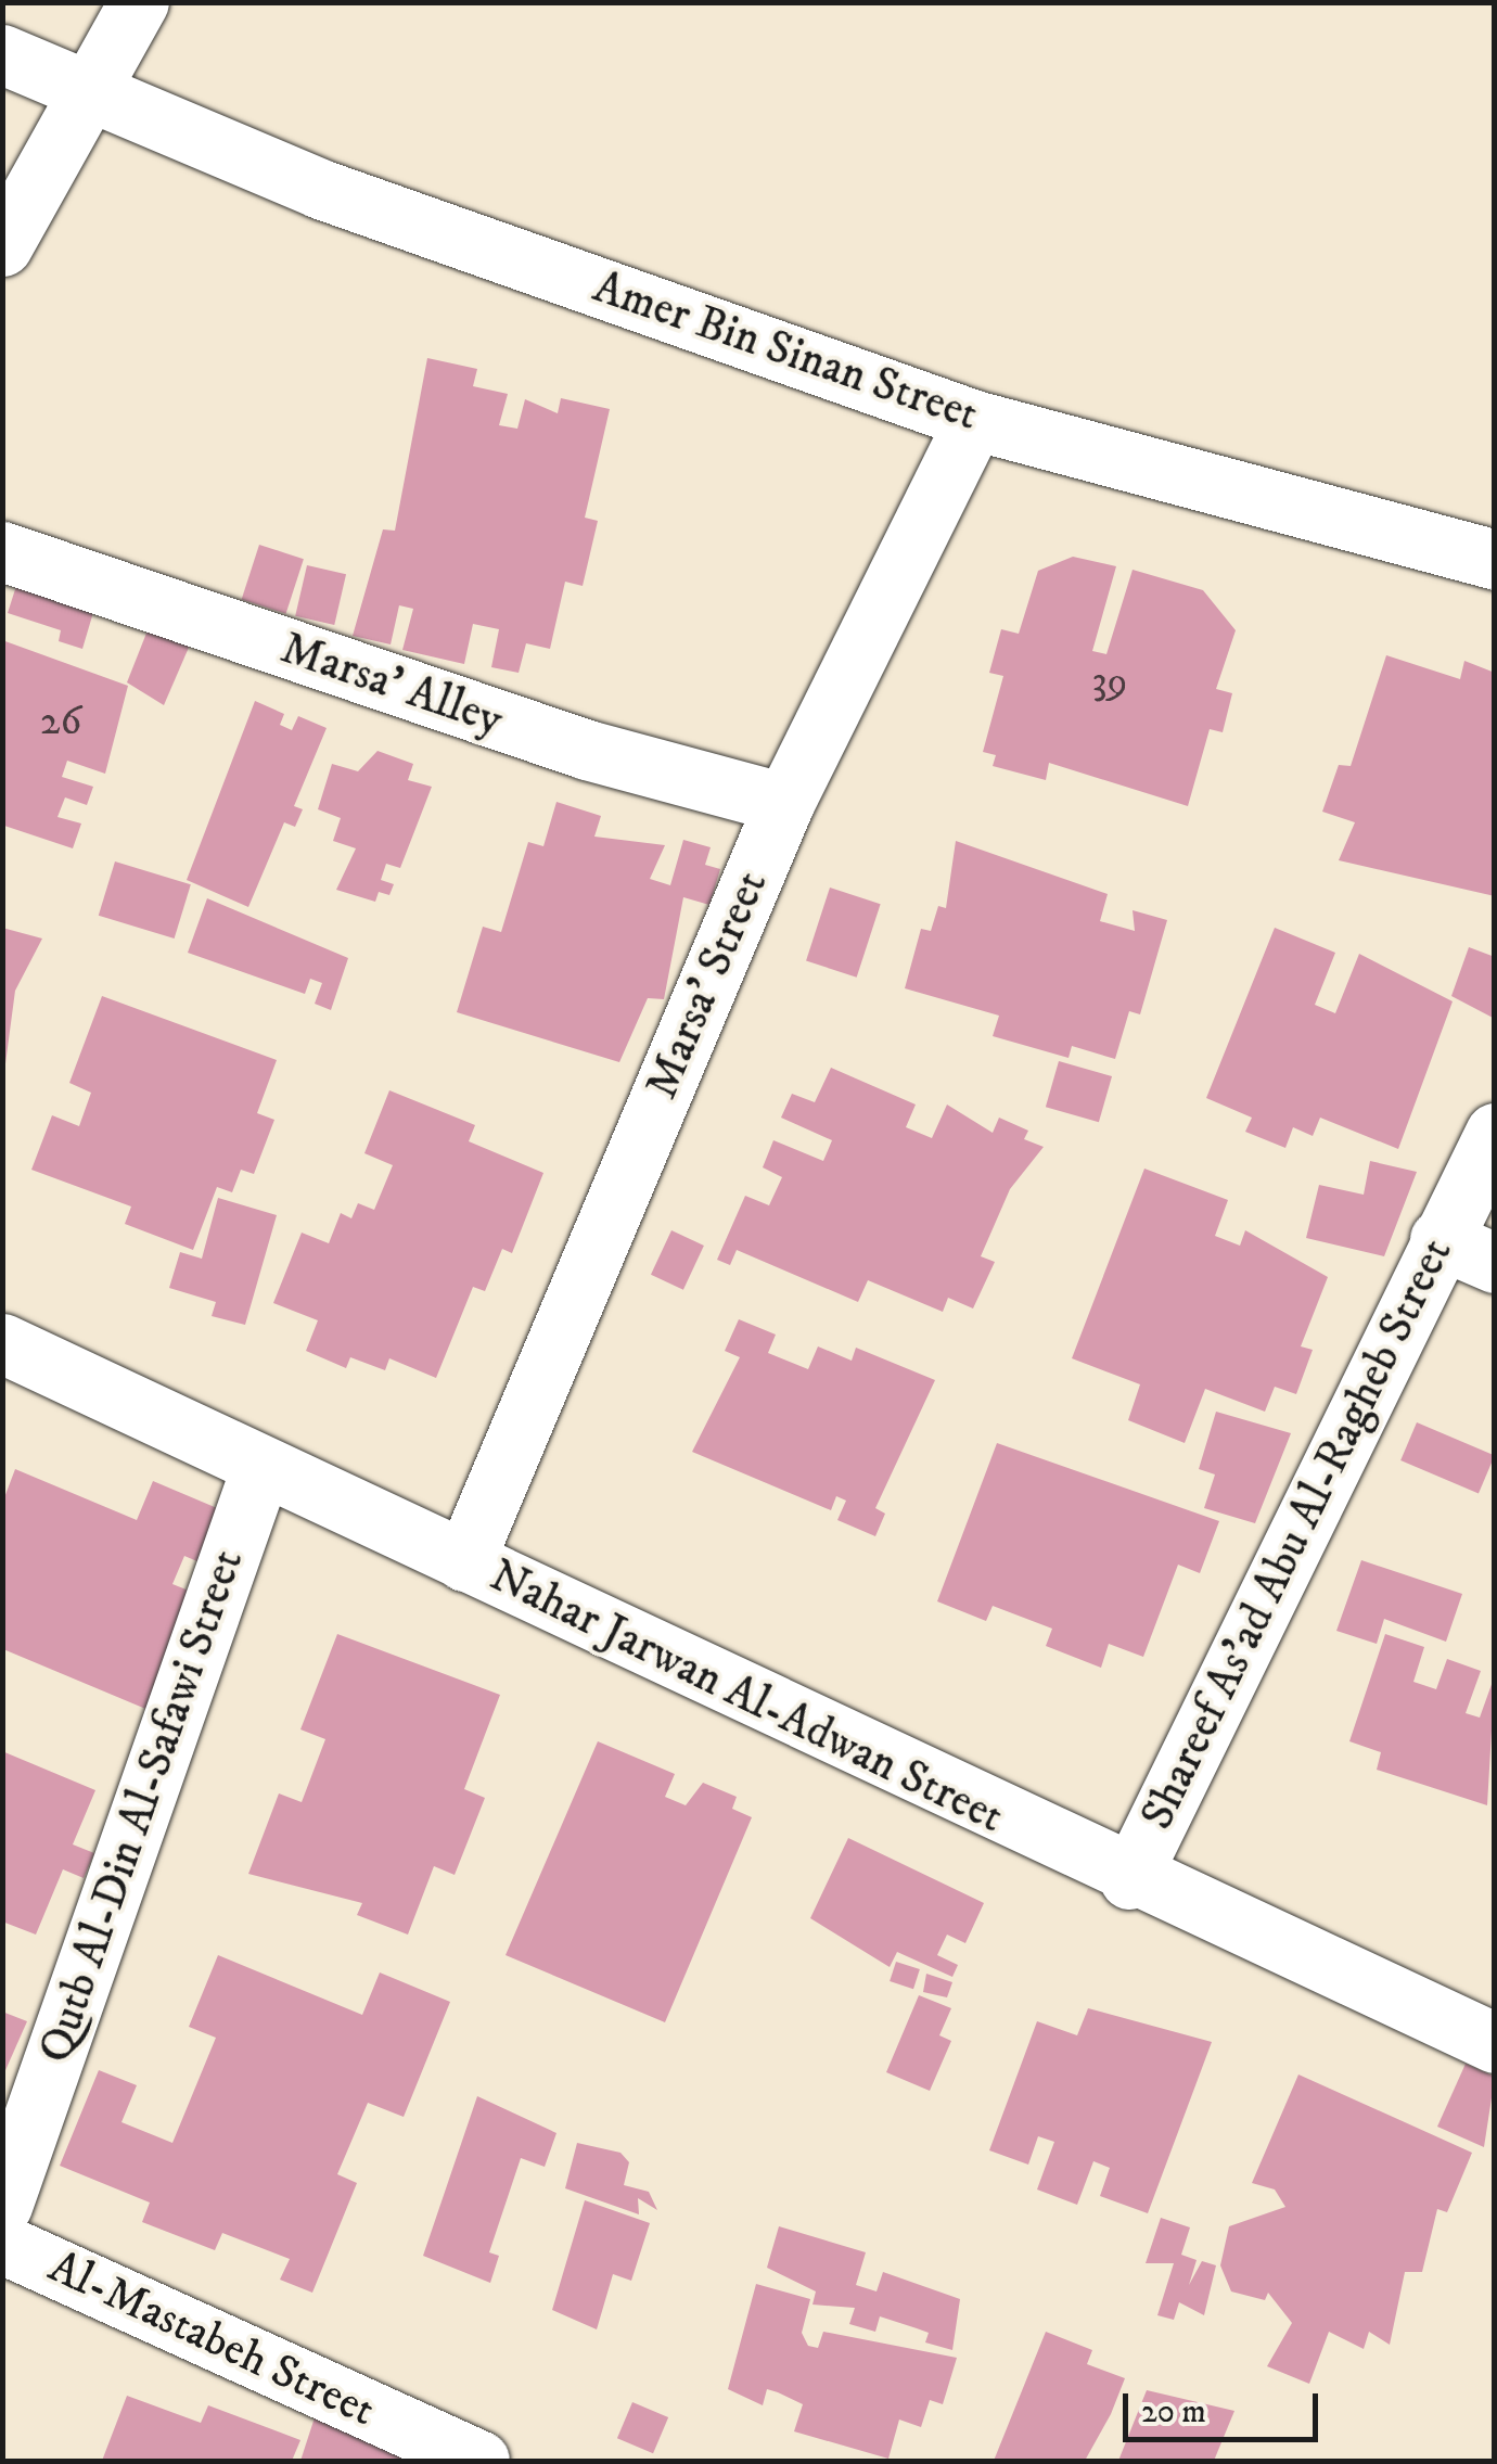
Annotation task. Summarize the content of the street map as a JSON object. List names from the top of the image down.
{
  "streets": {
    "street": [
      "Amer Bin Sinan Street",
      "Marsa' Alley",
      "Marsa' Street",
      "Shareef As'ad Abu Al-Ragheb Street",
      "Nahar Jarwan Al-Adwan Street",
      "Qutb Al-Din Al-Safawi Street",
      "Al-Mastabeh Street"
    ]
  },
  "crossings": [
    ["Amer Bin Sinan Street", "Marsa' Street"],
    ["Marsa' Alley", "Marsa' Street"],
    ["Marsa' Street", "Nahar Jarwan Al-Adwan Street"],
    ["Shareef As'ad Abu Al-Ragheb Street", "Nahar Jarwan Al-Adwan Street"],
    ["Nahar Jarwan Al-Adwan Street", "Qutb Al-Din Al-Safawi Street"]
  ],
  "house_numbers": ["39", "26"],
  "scale_bar": "20 m"
}
